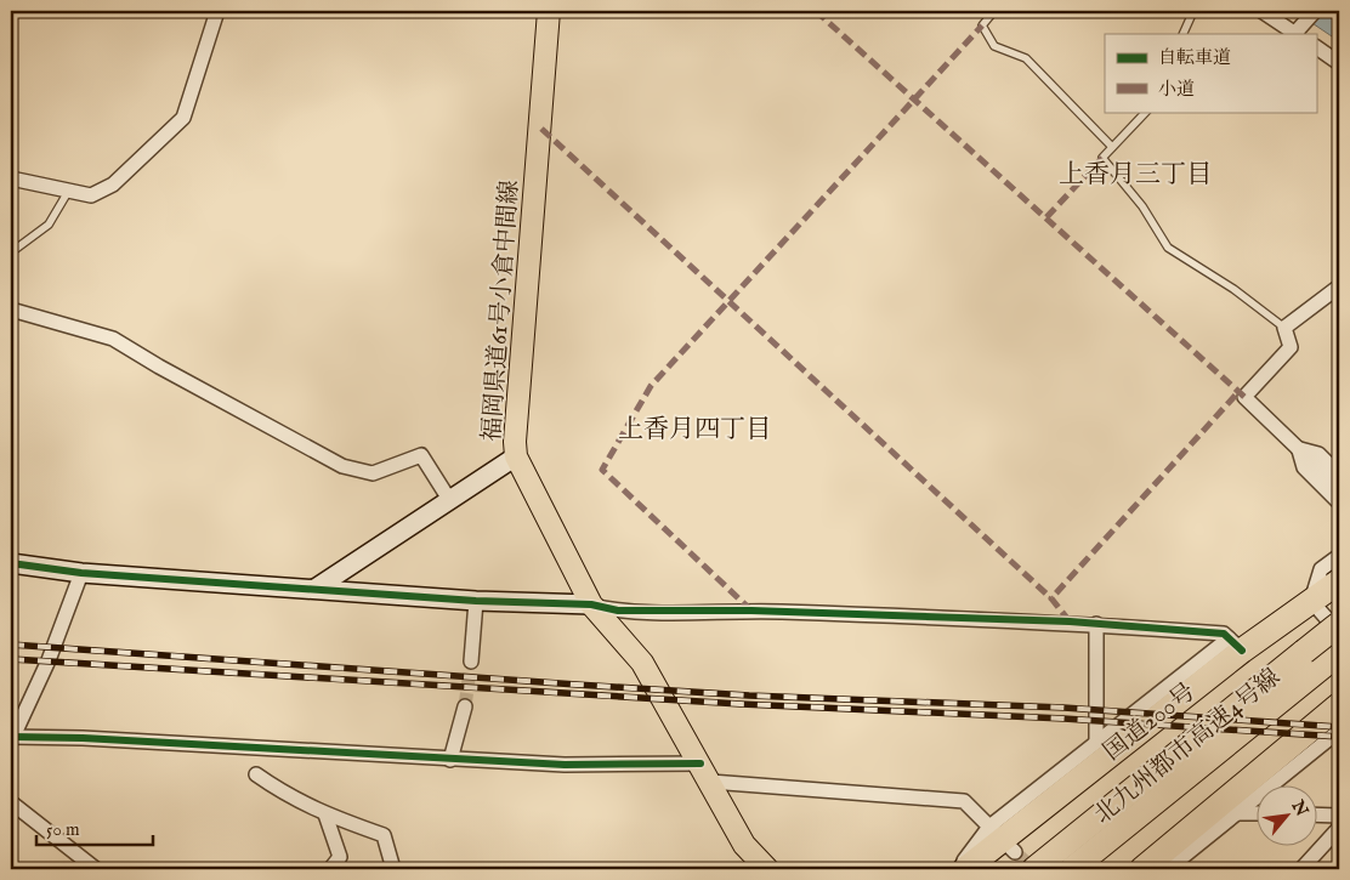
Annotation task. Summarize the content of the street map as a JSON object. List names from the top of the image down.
{
  "streets": {
    "highway": ["国道200号", "北九州都市高速4号線"],
    "main road": ["福岡県道61号小倉中間線"]
  },
  "districts": ["上香月三丁目", "上香月四丁目"],
  "legend": ["自転車道", "小道"],
  "scale_bar": "50 m",
  "north": "top right"
}
